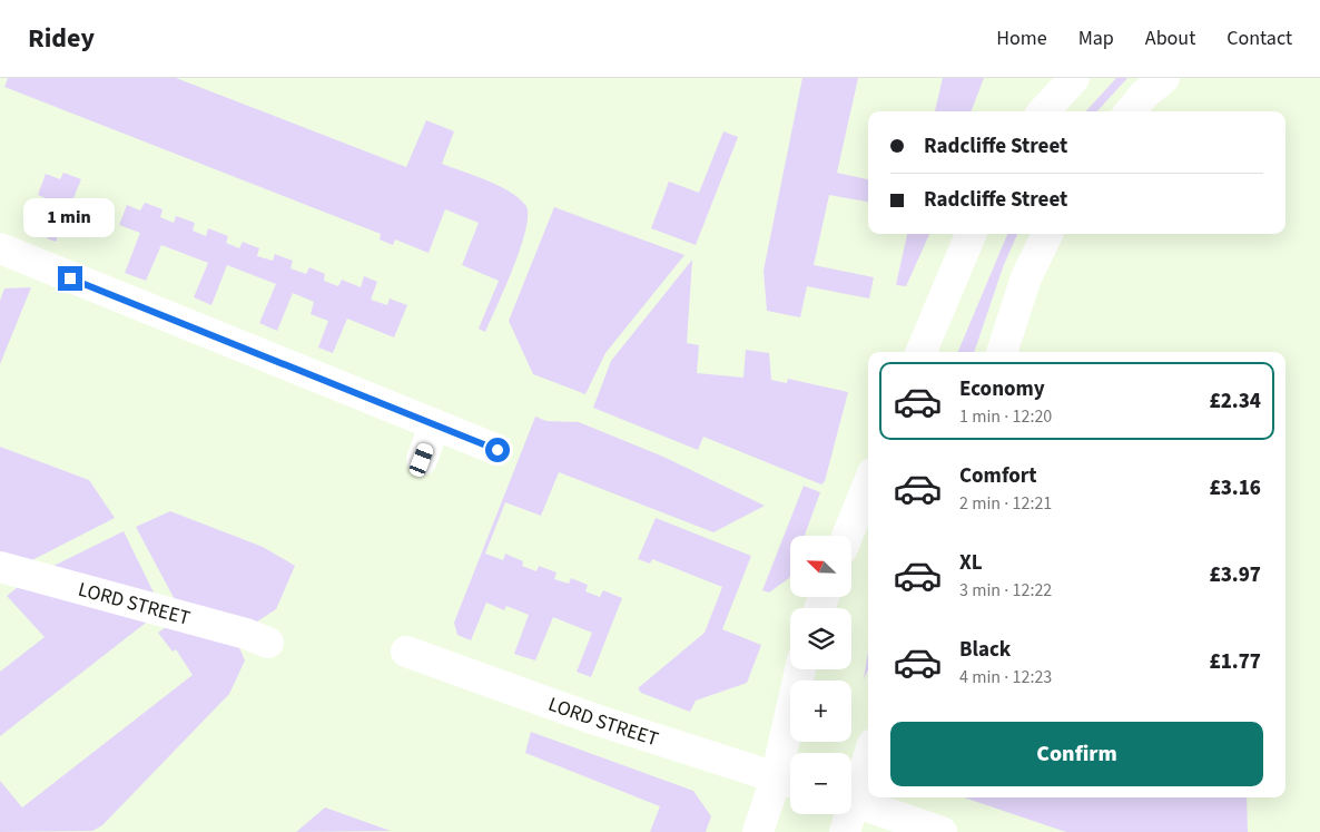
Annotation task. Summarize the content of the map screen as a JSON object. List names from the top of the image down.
{
  "streets": {
    "street": ["LORD STREET"]
  },
  "north": "top left",
  "page": {
    "header": "Ridey",
    "nav": [
      "Home",
      "Map",
      "About",
      "Contact"
    ],
    "banner": ["Radcliffe Street", "Radcliffe Street"],
    "bubble": "1 min",
    "list": [
      {
        "name": "Economy",
        "note": "1 min · 12:20",
        "value": "£2.34"
      },
      {
        "name": "Comfort",
        "note": "2 min · 12:21",
        "value": "£3.16"
      },
      {
        "name": "XL",
        "note": "3 min · 12:22",
        "value": "£3.97"
      },
      {
        "name": "Black",
        "note": "4 min · 12:23",
        "value": "£1.77"
      }
    ],
    "map_buttons": ["+", "−"],
    "buttons": "Confirm"
  }
}
